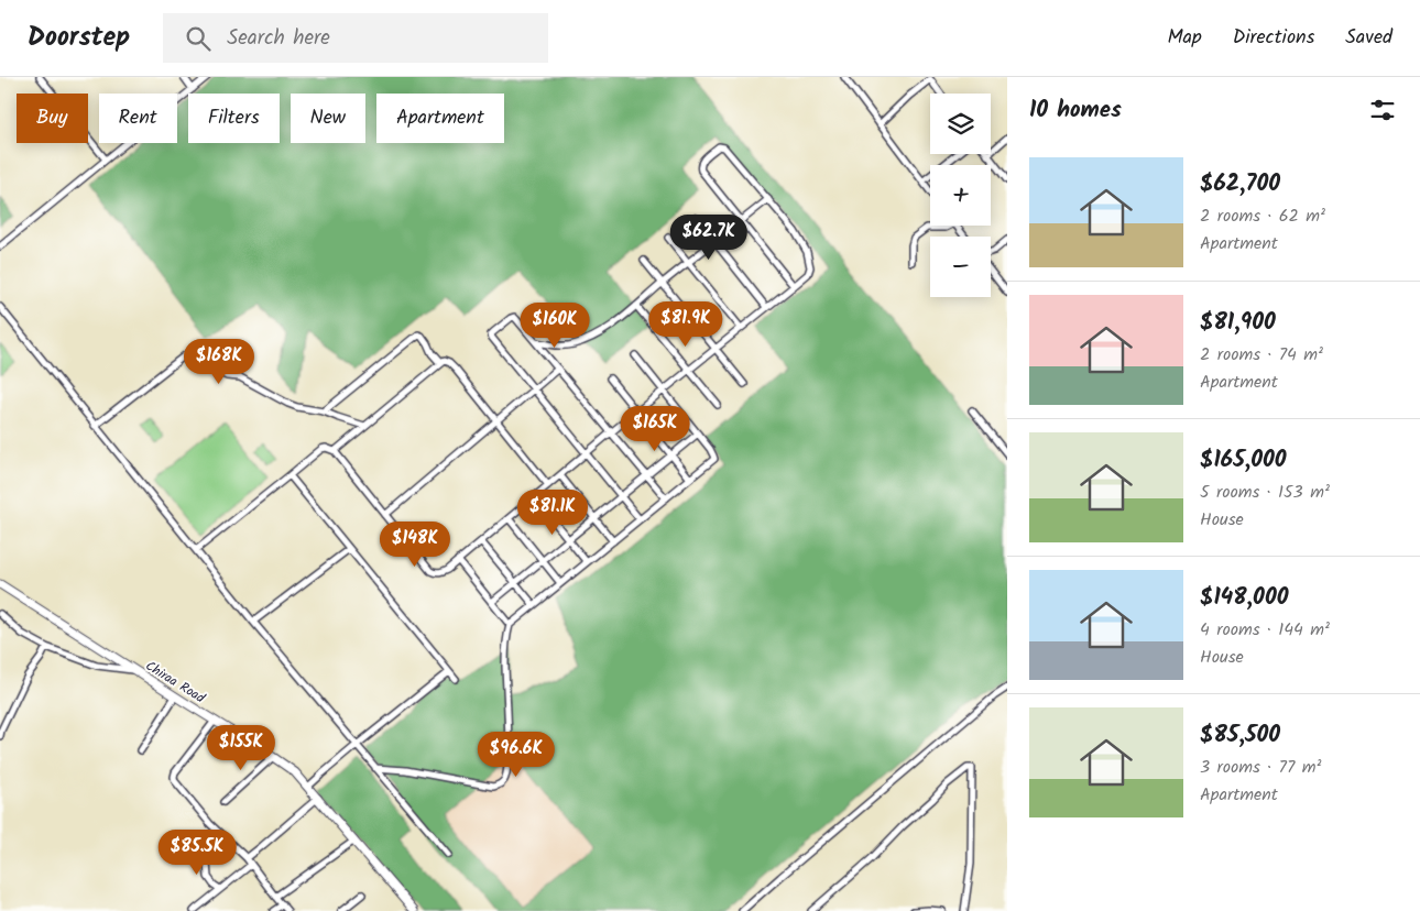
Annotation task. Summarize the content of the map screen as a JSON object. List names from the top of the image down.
{
  "streets": {
    "highway": ["Chiraa Road"]
  },
  "page": {
    "header": "Doorstep",
    "search": "Search here",
    "nav": ["Map", "Directions", "Saved"],
    "heading": "10 homes",
    "map_buttons": ["+", "−"],
    "chip": [
      "Buy",
      "Rent",
      "Filters",
      "New",
      "Apartment"
    ],
    "list": [
      {
        "name": "$62,700",
        "note": "2 rooms · 62 m² · Apartment"
      },
      {
        "name": "$81,900",
        "note": "2 rooms · 74 m² · Apartment"
      },
      {
        "name": "$165,000",
        "note": "5 rooms · 153 m² · House"
      },
      {
        "name": "$148,000",
        "note": "4 rooms · 144 m² · House"
      },
      {
        "name": "$85,500",
        "note": "3 rooms · 77 m² · Apartment"
      }
    ],
    "price": [
      "$62.7K",
      "$81.9K",
      "$160K",
      "$168K",
      "$165K",
      "$81.1K",
      "$148K",
      "$155K",
      "$96.6K",
      "$85.5K"
    ]
  }
}
